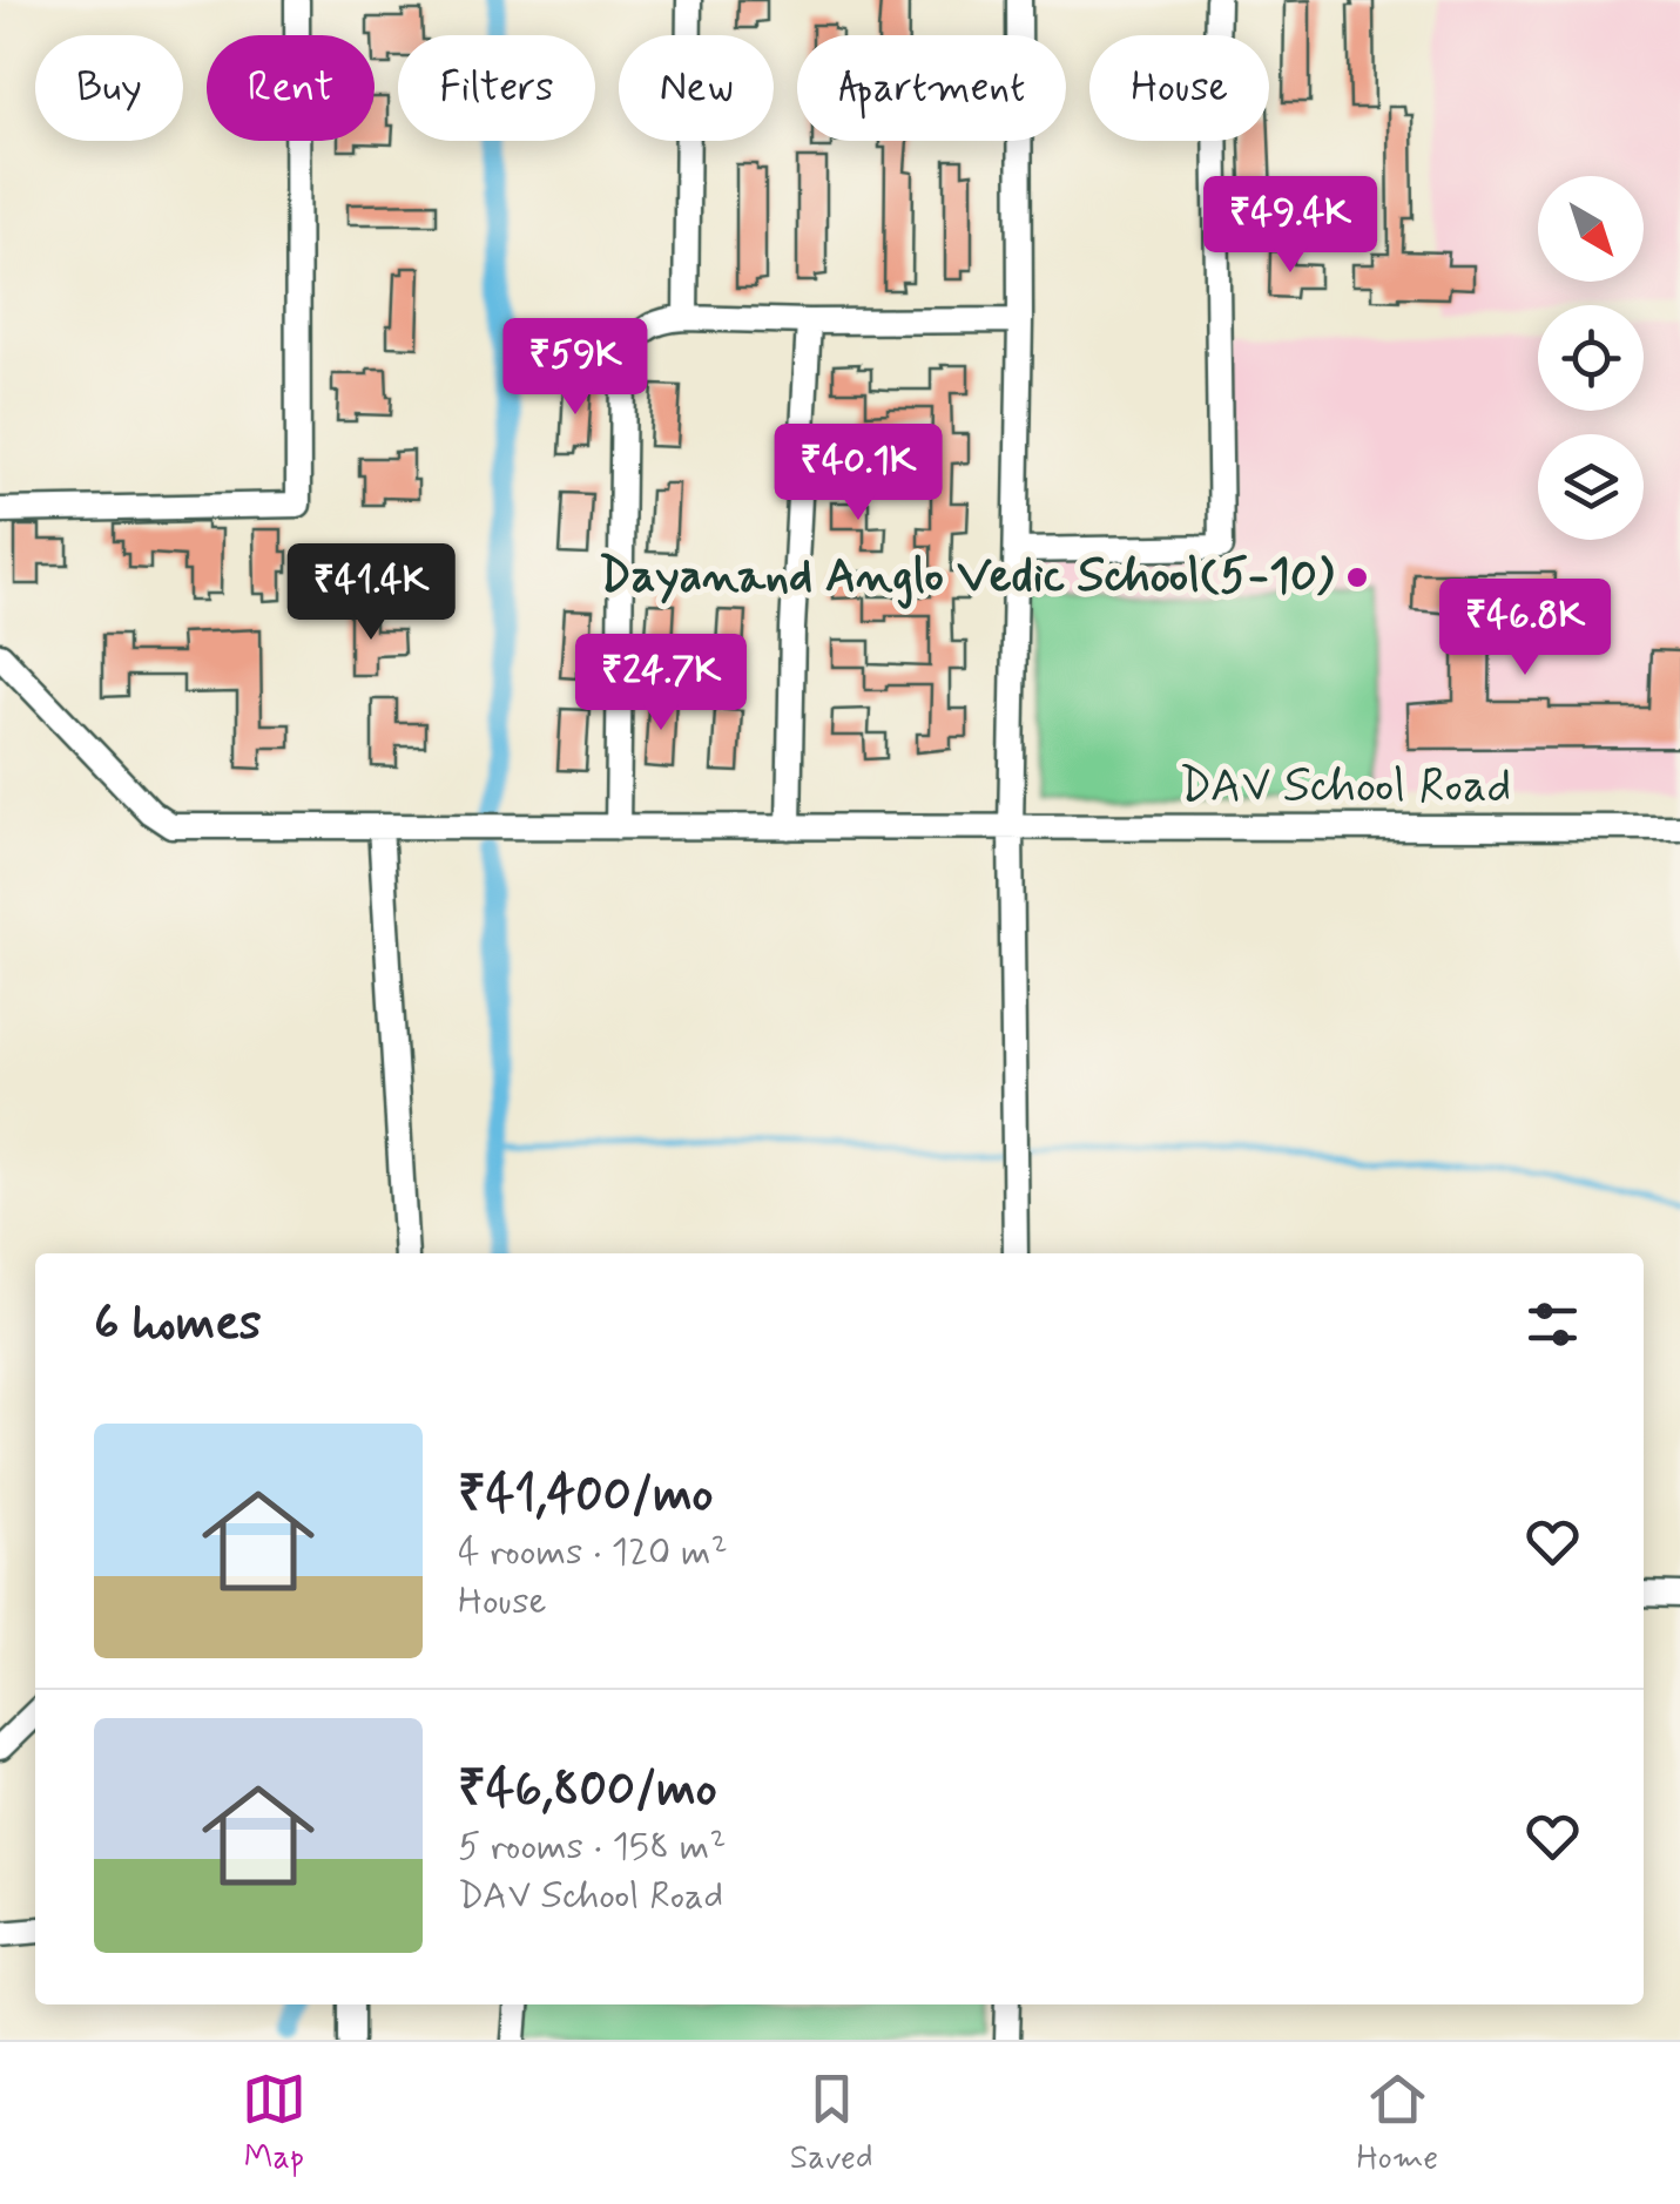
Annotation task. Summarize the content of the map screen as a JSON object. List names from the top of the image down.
{
  "streets": {
    "street": ["DAV School Road"]
  },
  "places": ["Dayanand Anglo Vedic School(5-10)"],
  "north": "bottom right",
  "page": {
    "chip": [
      "Buy",
      "Rent",
      "Filters",
      "New",
      "Apartment",
      "House"
    ],
    "price": [
      "₹49.4K",
      "₹59K",
      "₹40.1K",
      "₹41.4K",
      "₹46.8K",
      "₹24.7K"
    ],
    "heading": "6 homes",
    "list": [
      {
        "name": "₹41,400/mo",
        "note": "4 rooms · 120 m² · House"
      },
      {
        "name": "₹46,800/mo",
        "note": "5 rooms · 158 m² · DAV School Road"
      }
    ],
    "tabs": ["Map", "Saved", "Home"]
  }
}
